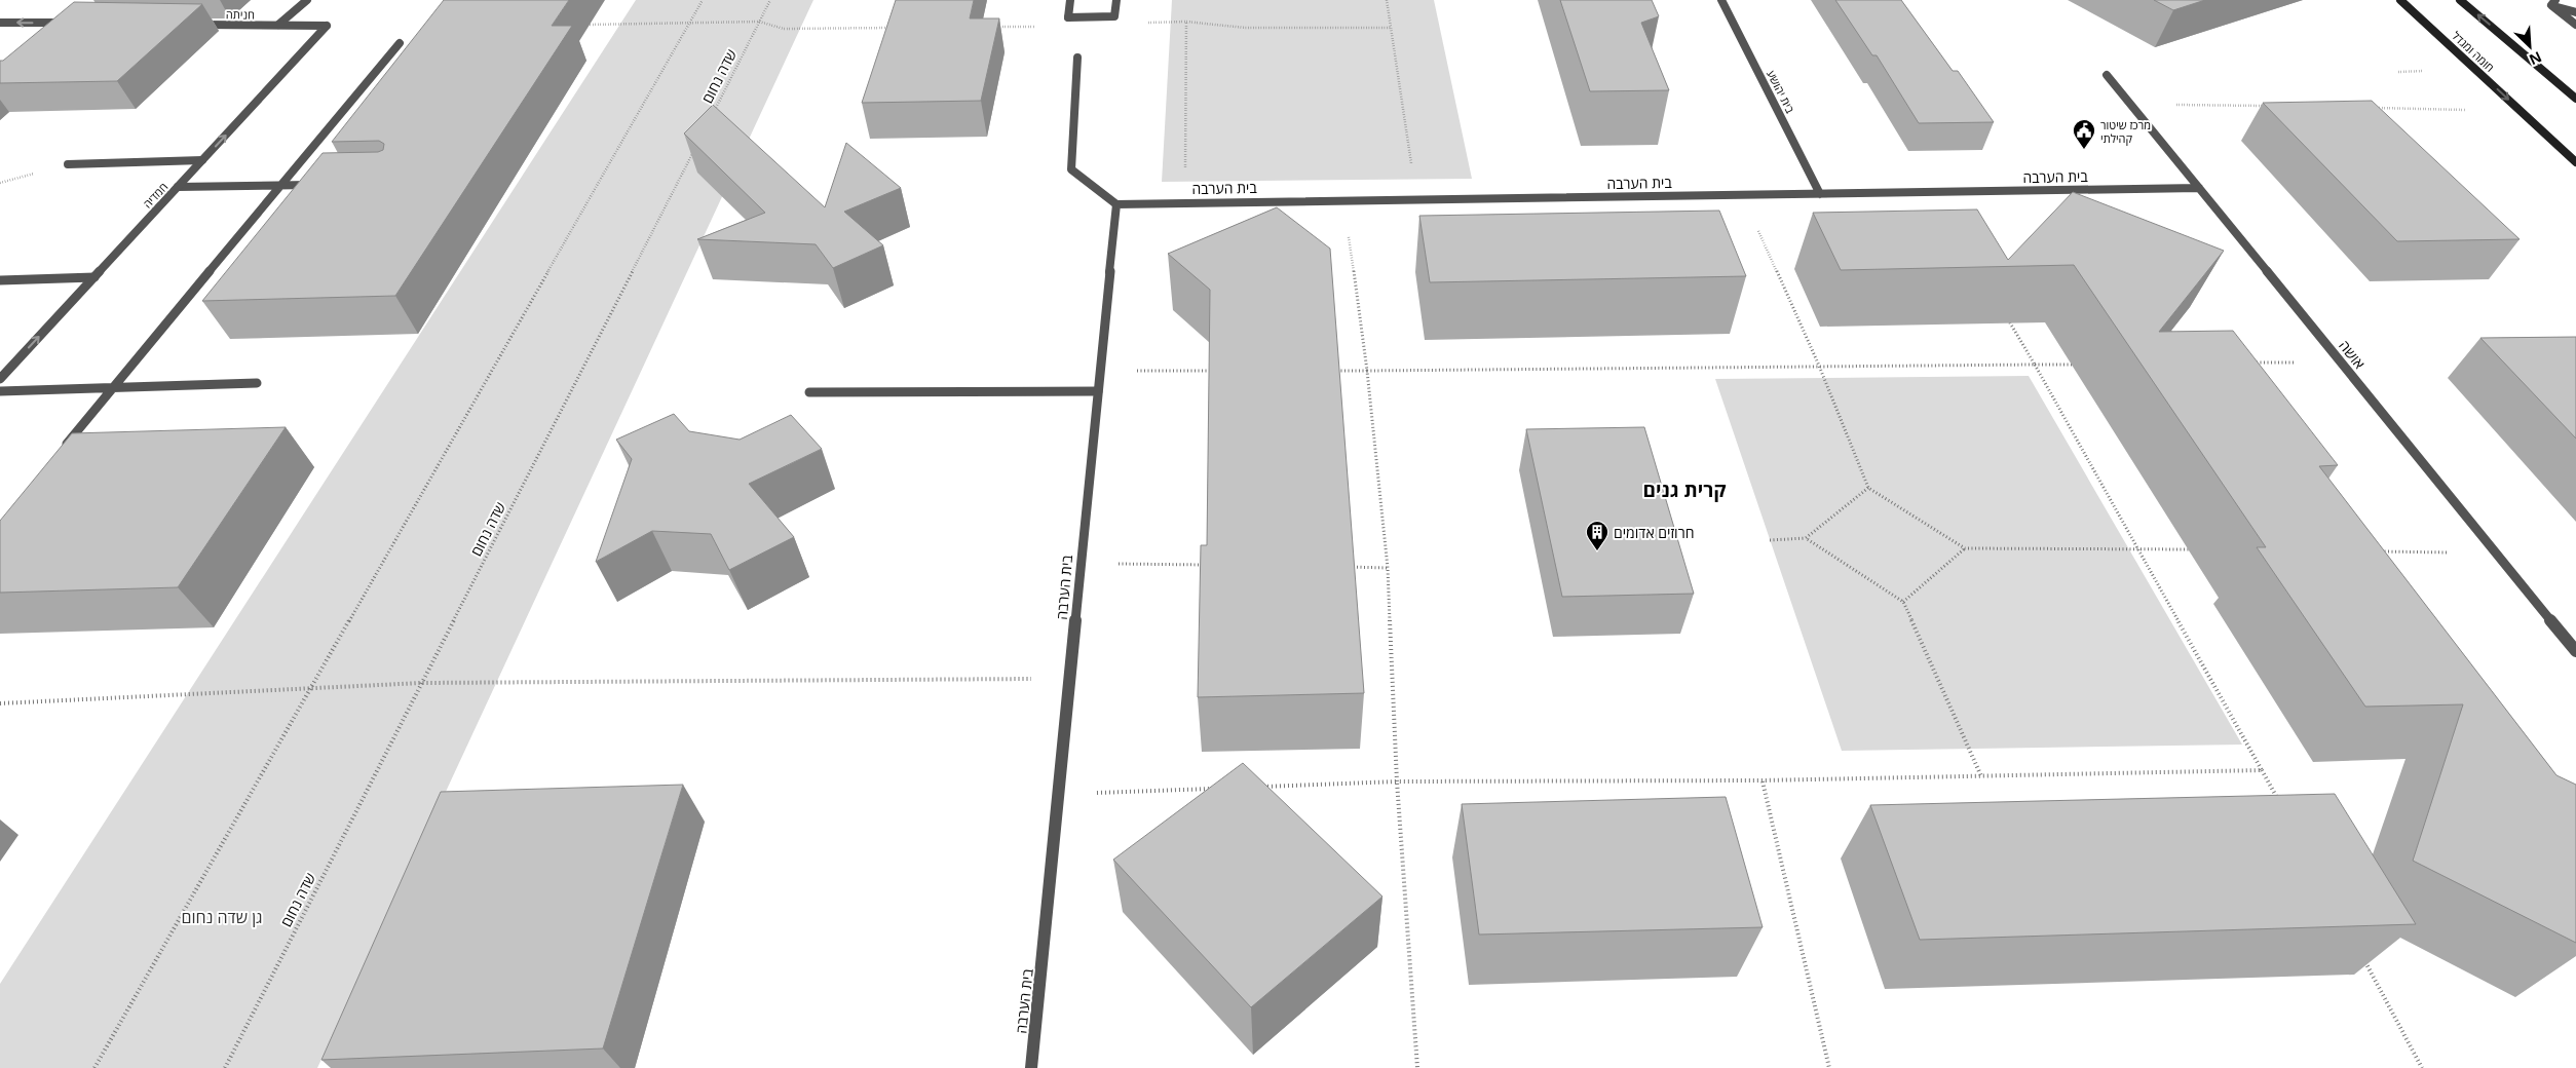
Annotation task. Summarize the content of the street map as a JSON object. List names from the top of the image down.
{
  "streets": {
    "street": [
      "חניתה",
      "חומה ומגדל",
      "בית יהושע",
      "בית הערבה",
      "חמדיה",
      "אושה"
    ],
    "path": ["שדה נחום"]
  },
  "crossings": [
    ["חניתה", "חמדיה"],
    ["בית יהושע", "בית הערבה"],
    ["בית הערבה", "אושה"]
  ],
  "districts": ["קרית גנים"],
  "parks": ["גן שדה נחום"],
  "places": {
    "public building": ["מרכז שיטור קהילתי"],
    "building": ["חרוזים אדומים"]
  },
  "north": "bottom right"
}
